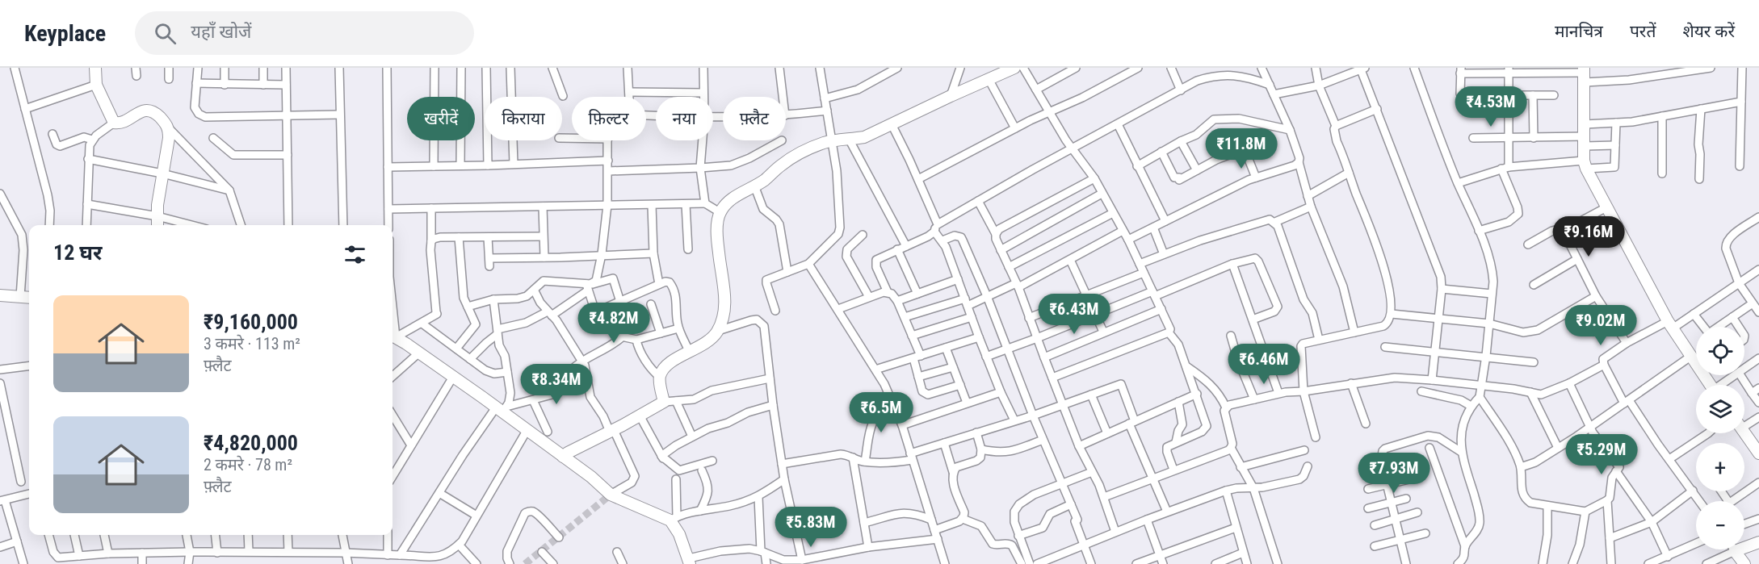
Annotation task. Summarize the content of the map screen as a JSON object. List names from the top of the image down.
{
  "page": {
    "header": "Keyplace",
    "search": "यहाँ खोजें",
    "nav": ["मानचित्र", "परतें", "शेयर करें"],
    "price": [
      "₹4.53M",
      "₹11.8M",
      "₹9.16M",
      "₹6.43M",
      "₹4.82M",
      "₹9.02M",
      "₹6.46M",
      "₹8.34M",
      "₹6.5M",
      "₹5.29M",
      "₹7.93M",
      "₹5.83M"
    ],
    "chip": [
      "खरीदें",
      "किराया",
      "फ़िल्टर",
      "नया",
      "फ़्लैट"
    ],
    "heading": "12 घर",
    "list": [
      {
        "name": "₹9,160,000",
        "note": "3 कमरे · 113 m² · फ़्लैट"
      },
      {
        "name": "₹4,820,000",
        "note": "2 कमरे · 78 m² · फ़्लैट"
      }
    ],
    "map_buttons": ["+", "−"]
  }
}
